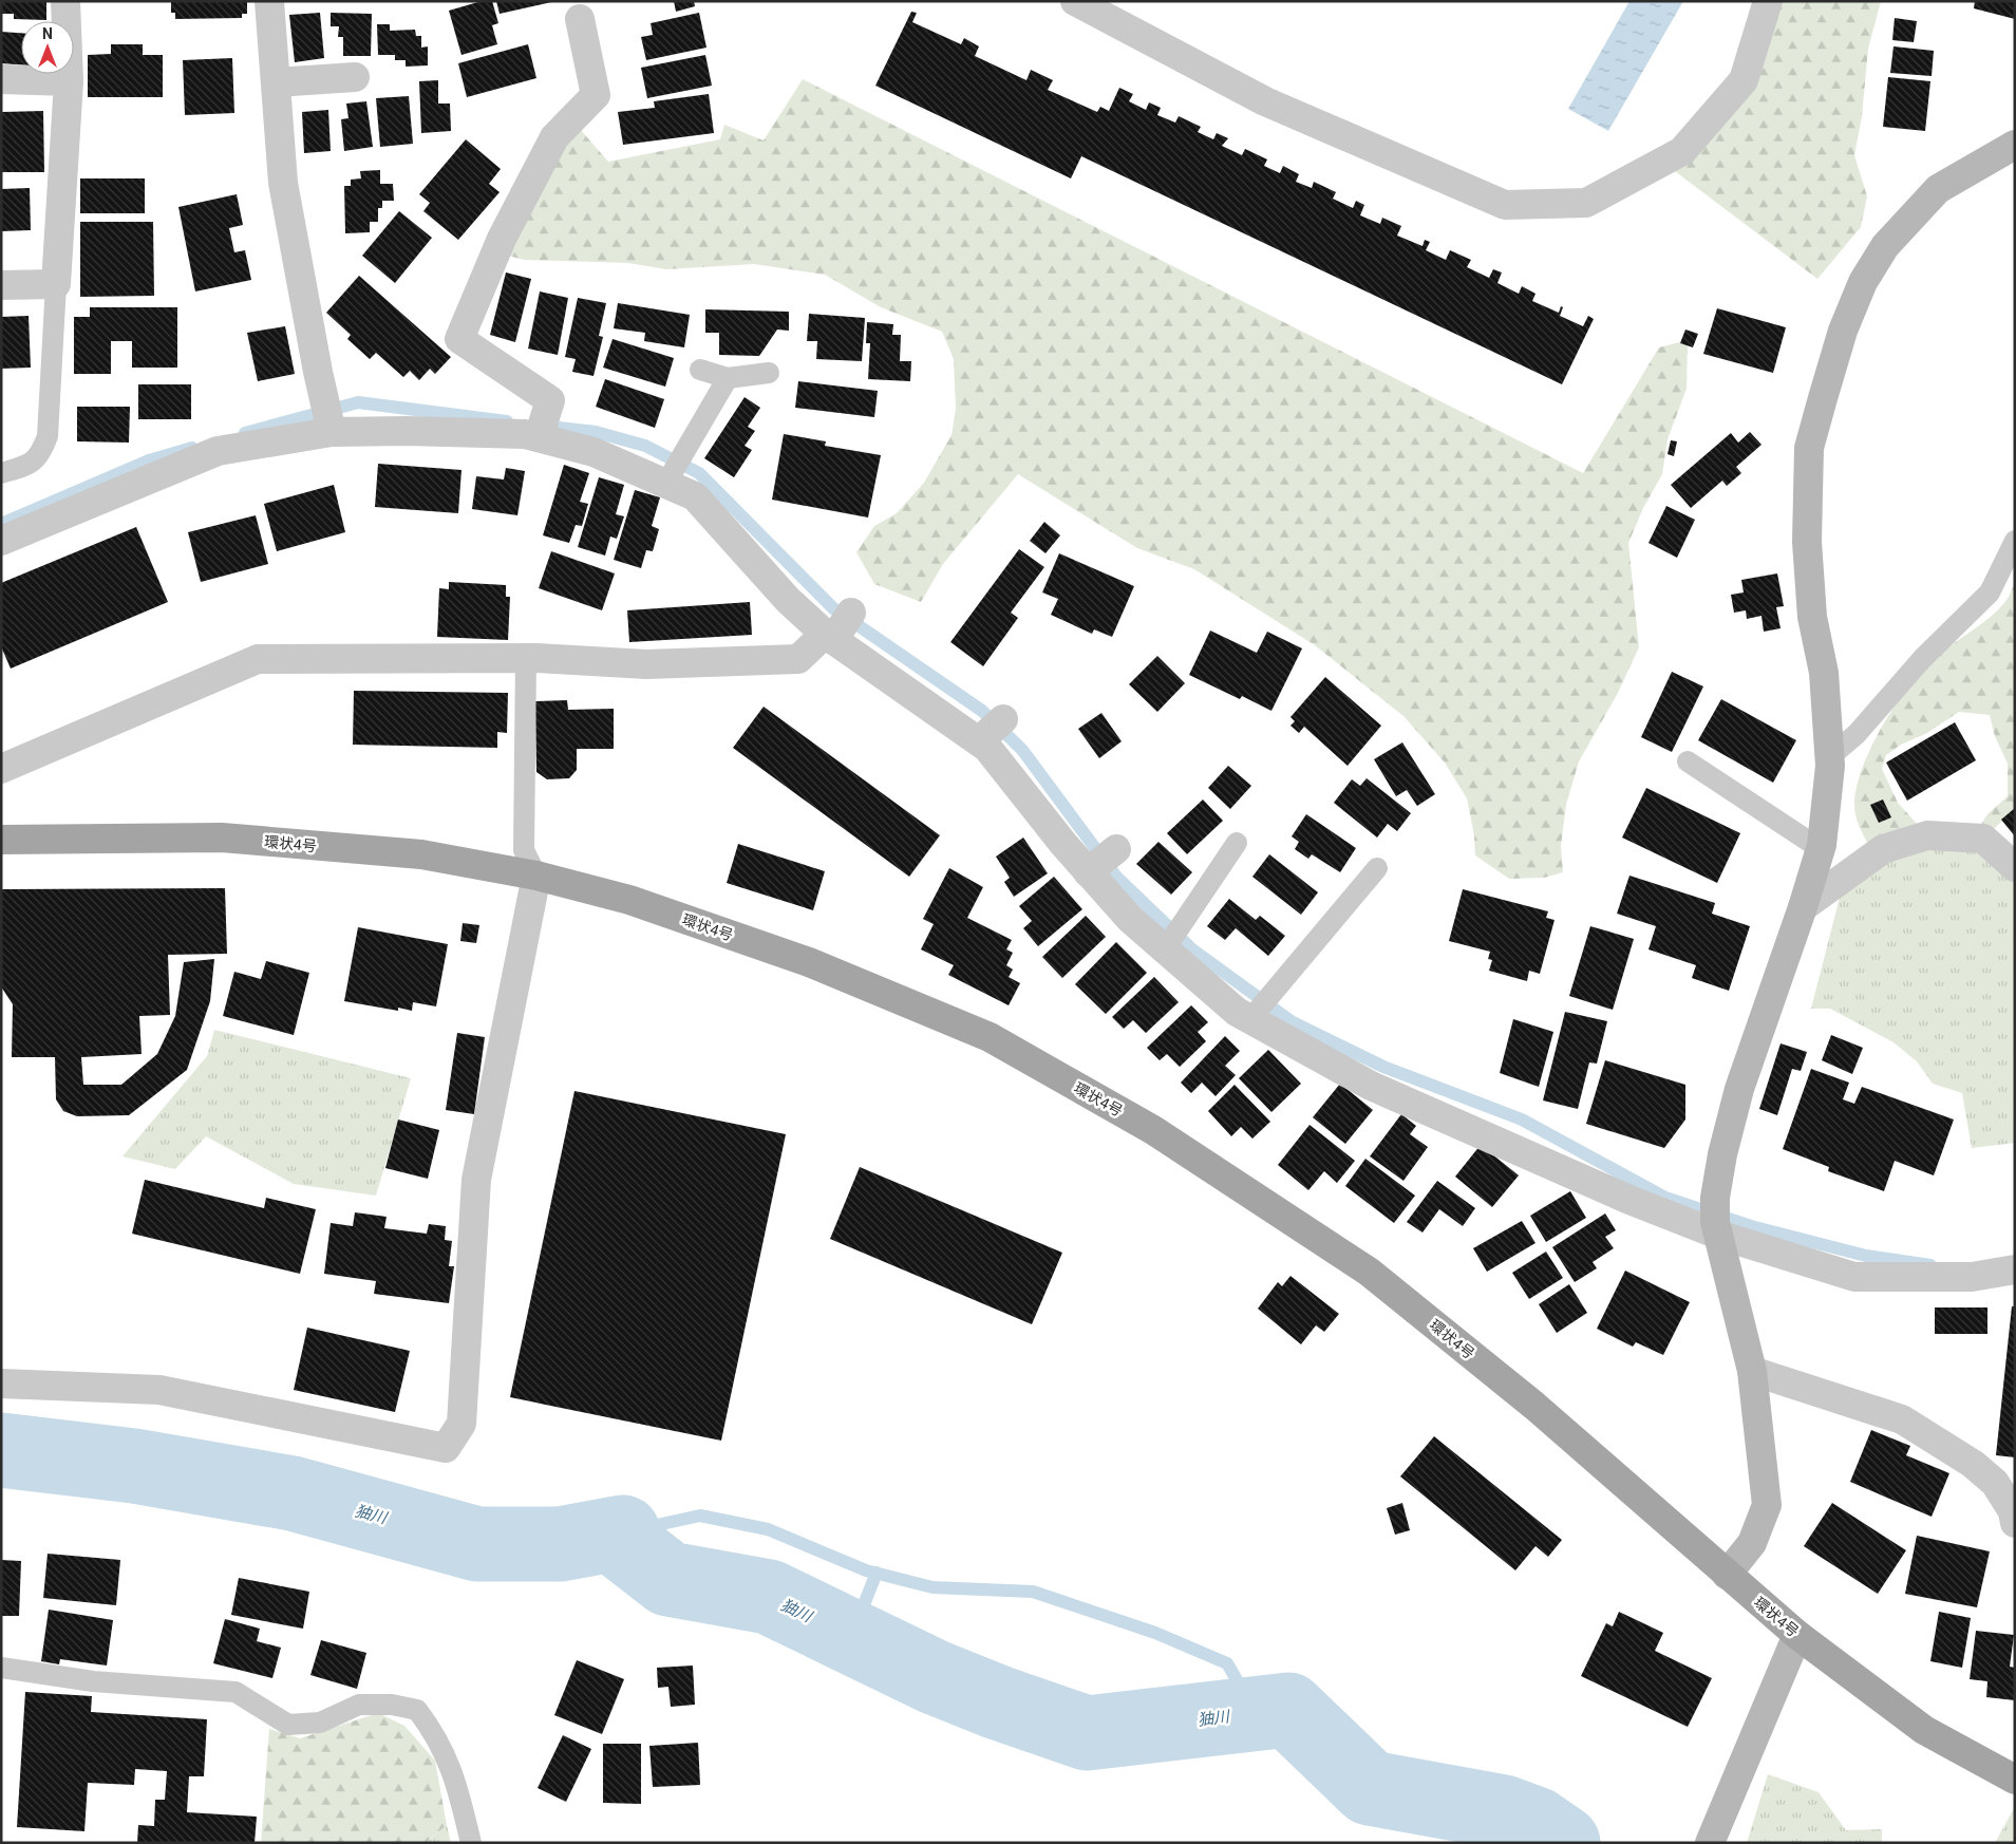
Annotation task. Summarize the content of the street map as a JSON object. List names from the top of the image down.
{
  "streets": {
    "main road": ["環状4号"]
  },
  "water": ["㹨川"],
  "north": "top"
}
